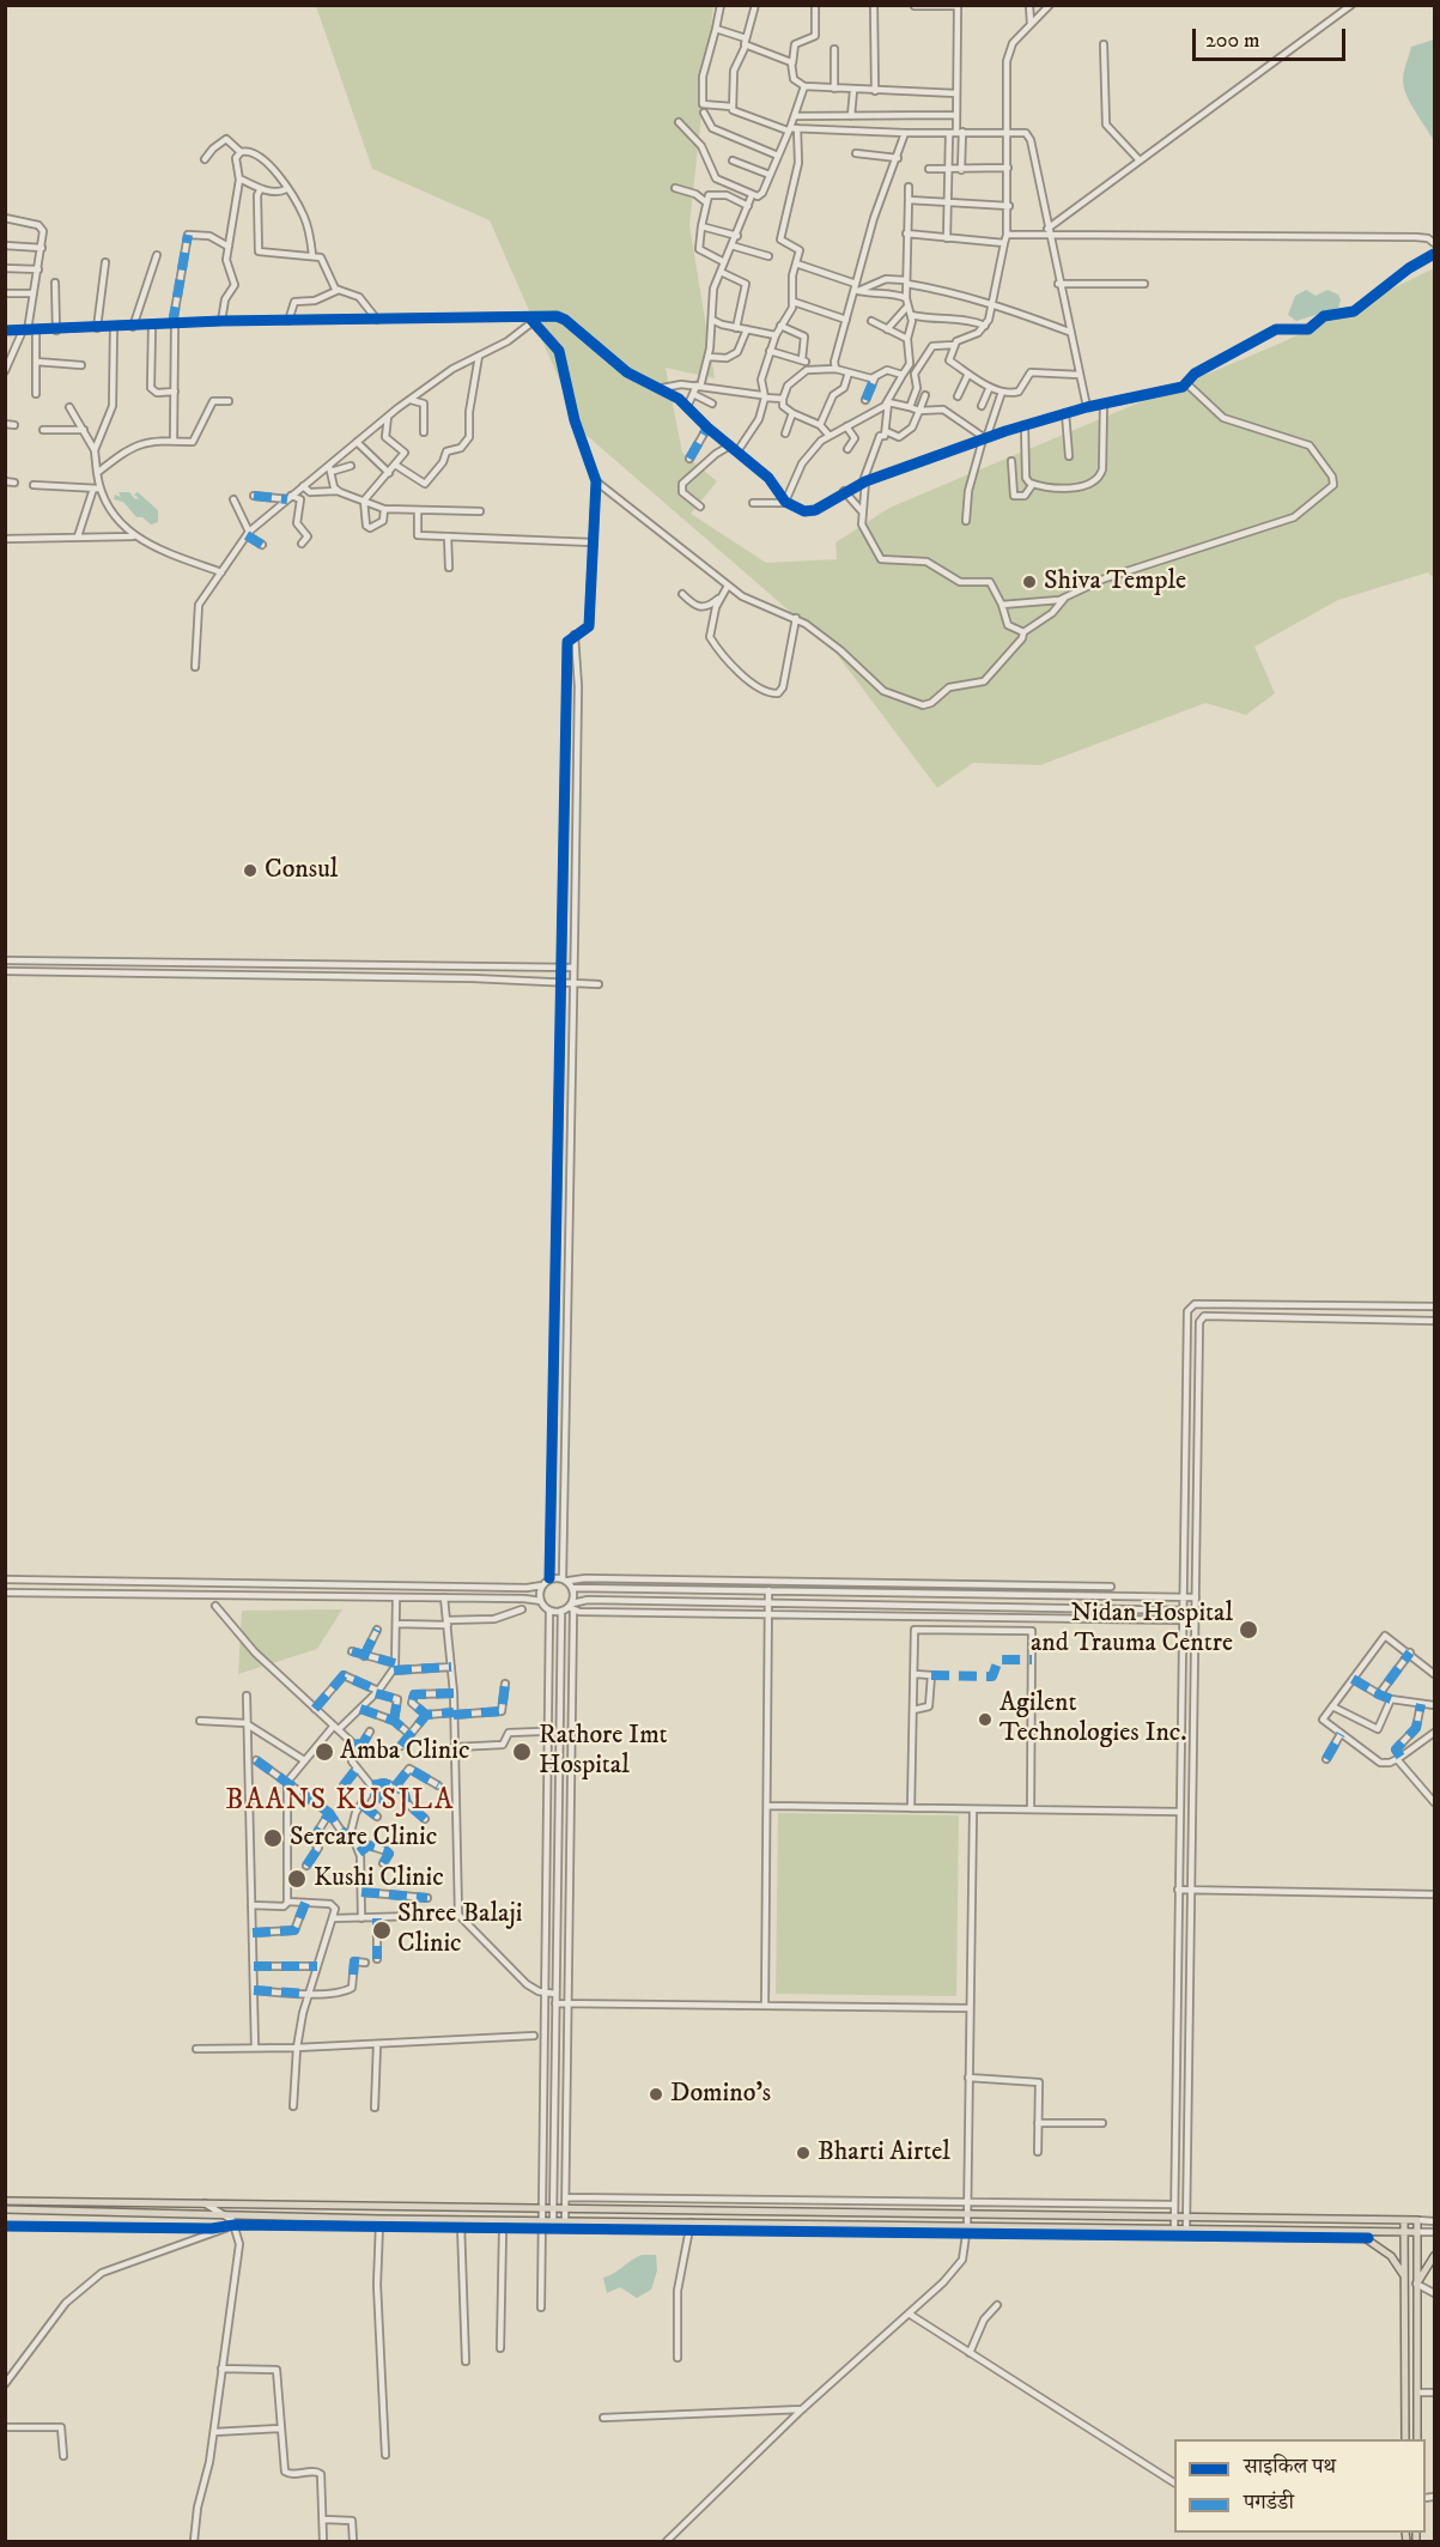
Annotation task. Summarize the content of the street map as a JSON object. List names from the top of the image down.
{
  "districts": ["BAANS KUSJLA"],
  "places": [
    "Shiva Temple",
    "Consul",
    "Nidan Hospital and Trauma Centre",
    "Agilent Technologies Inc.",
    "Amba Clinic",
    "Rathore Imt Hospital",
    "Sercare Clinic",
    "Kushi Clinic",
    "Shree Balaji Clinic",
    "Domino's",
    "Bharti Airtel"
  ],
  "legend": ["साइकिल पथ", "पगडंडी"],
  "scale_bar": "200 m"
}
